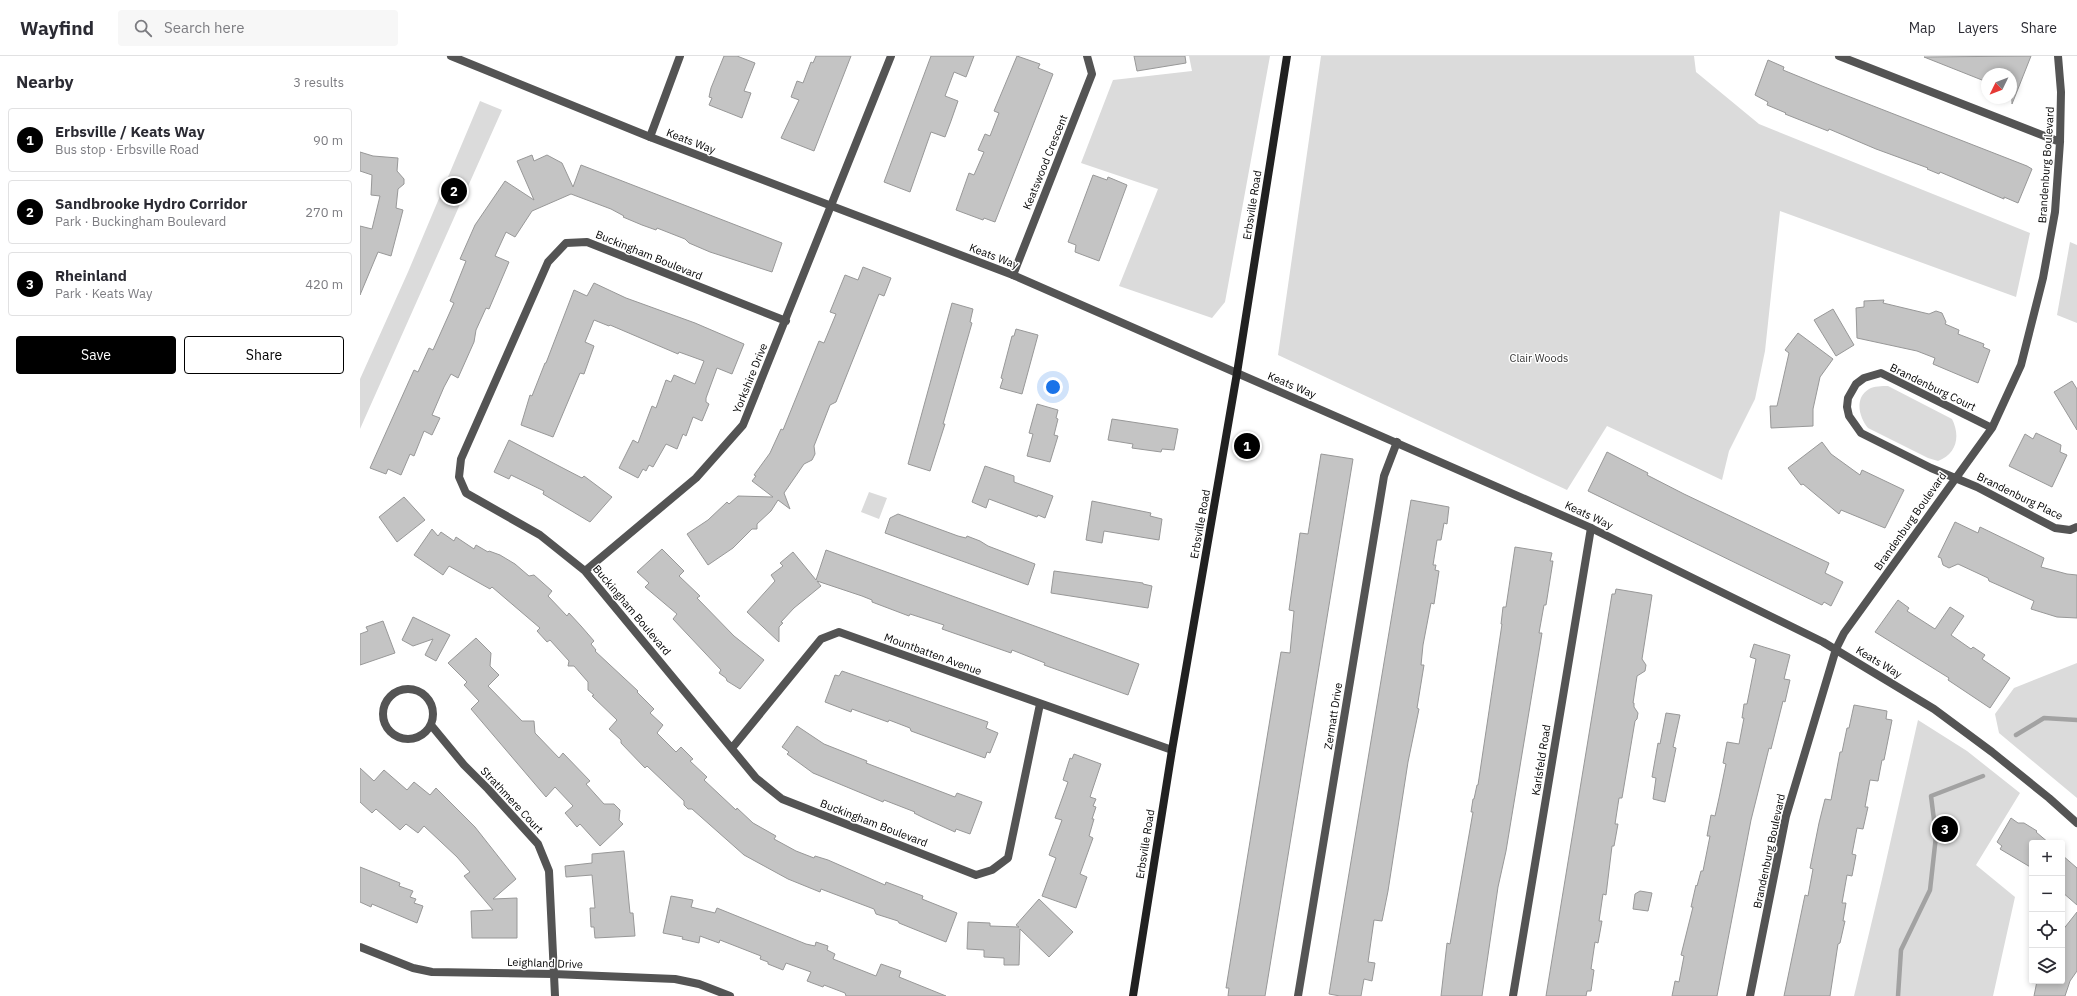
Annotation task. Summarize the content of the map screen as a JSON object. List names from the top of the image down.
{
  "streets": {
    "main road": ["Erbsville Road"],
    "street": [
      "Keats Way",
      "Keatswood Crescent",
      "Brandenburg Boulevard",
      "Buckingham Boulevard",
      "Yorkshire Drive",
      "Brandenburg Court",
      "Brandenburg Place",
      "Mountbatten Avenue",
      "Zermatt Drive",
      "Karlsfeld Road",
      "Strathmere Court",
      "Leighland Drive"
    ]
  },
  "crossings": [
    ["Keats Way", "Keatswood Crescent"],
    ["Keats Way", "Brandenburg Boulevard"],
    ["Keats Way", "Erbsville Road"],
    ["Keats Way", "Yorkshire Drive"],
    ["Keats Way", "Zermatt Drive"],
    ["Keats Way", "Karlsfeld Road"],
    ["Brandenburg Boulevard", "Brandenburg Court"],
    ["Brandenburg Boulevard", "Brandenburg Place"],
    ["Erbsville Road", "Mountbatten Avenue"],
    ["Buckingham Boulevard", "Yorkshire Drive"],
    ["Buckingham Boulevard", "Mountbatten Avenue"],
    ["Brandenburg Court", "Brandenburg Place"],
    ["Strathmere Court", "Leighland Drive"]
  ],
  "parks": ["Clair Woods"],
  "north": "bottom left",
  "page": {
    "header": "Wayfind",
    "search": "Search here",
    "nav": ["Map", "Layers", "Share"],
    "heading": ["Nearby", "3 results"],
    "list": [
      {
        "mark": "1",
        "name": "Erbsville / Keats Way",
        "note": "Bus stop · Erbsville Road",
        "value": "90 m"
      },
      {
        "mark": "2",
        "name": "Sandbrooke Hydro Corridor",
        "note": "Park · Buckingham Boulevard",
        "value": "270 m"
      },
      {
        "mark": "3",
        "name": "Rheinland",
        "note": "Park · Keats Way",
        "value": "420 m"
      }
    ],
    "pins": ["2", "1", "3"],
    "buttons": ["Save", "Share"],
    "map_buttons": ["+", "−"]
  }
}
